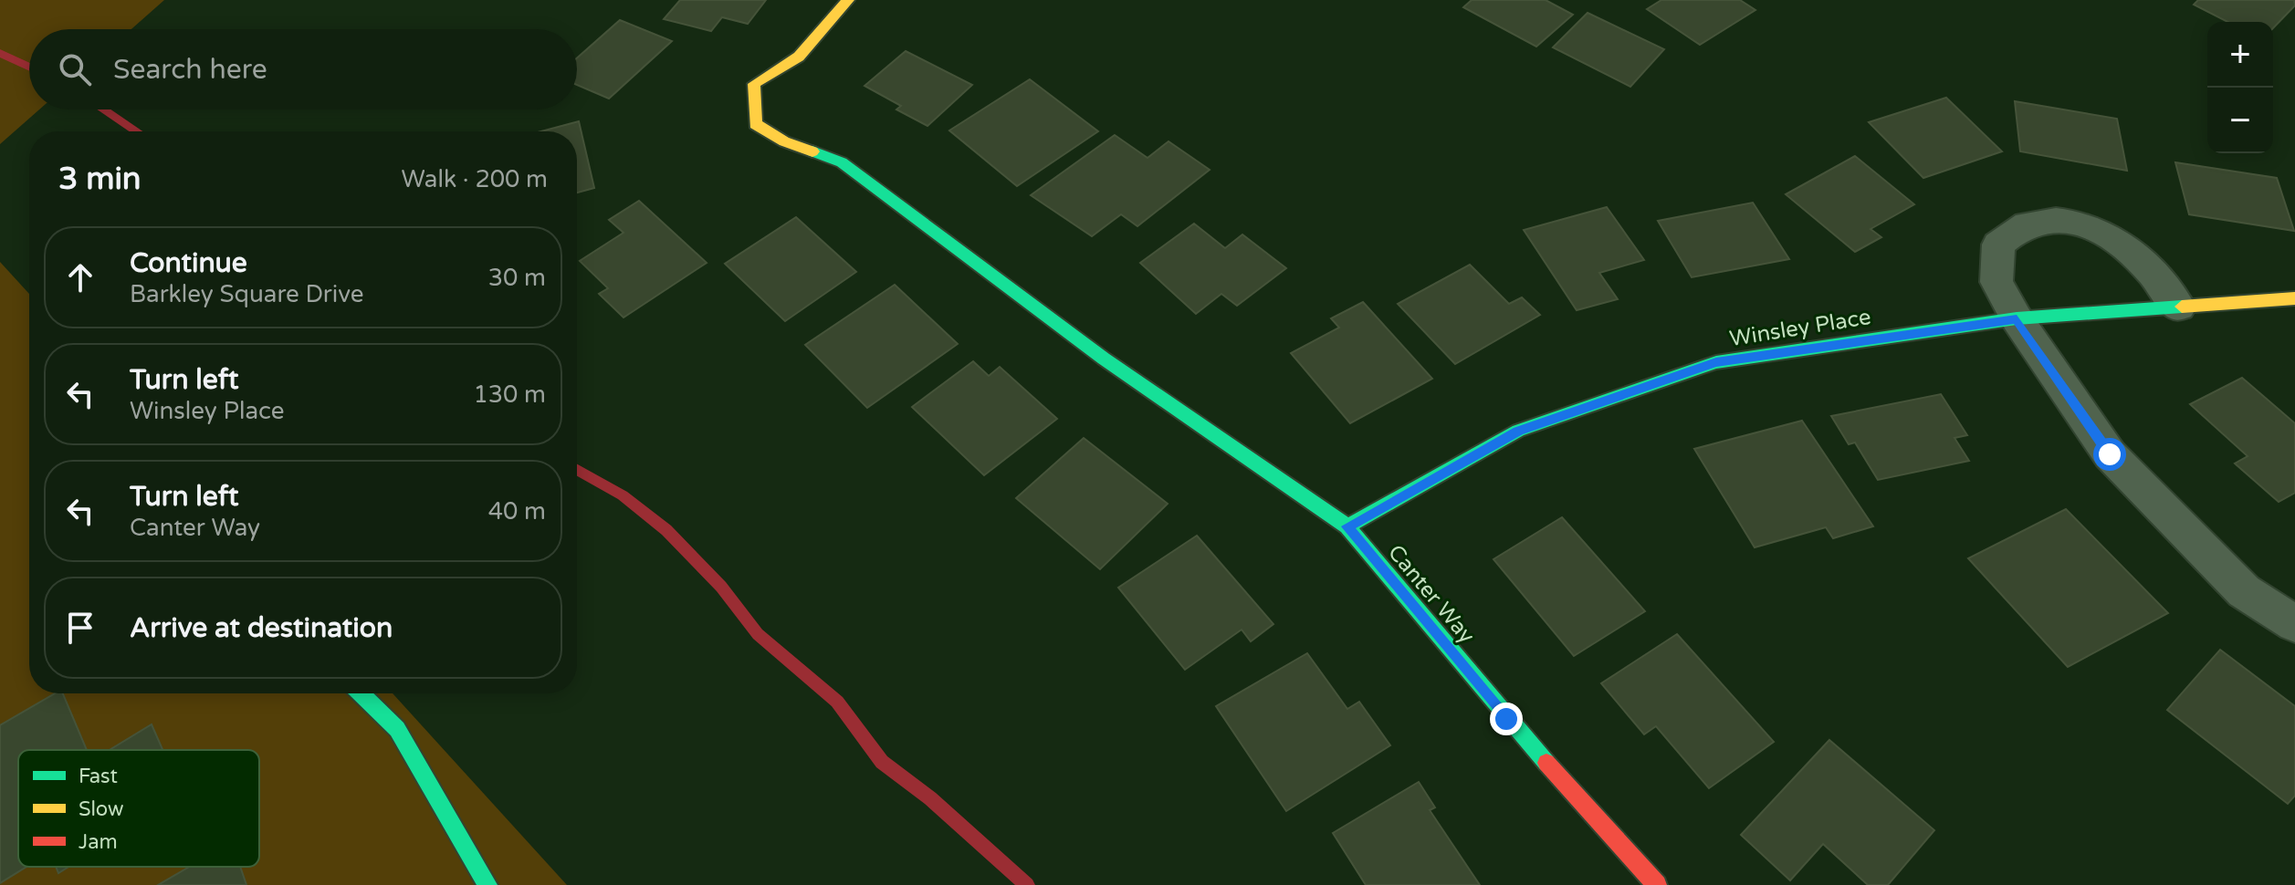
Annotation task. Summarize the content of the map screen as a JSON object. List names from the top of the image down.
{
  "streets": {
    "street": ["Winsley Place", "Canter Way"]
  },
  "crossings": [
    ["Winsley Place", "Canter Way"]
  ],
  "legend": ["Fast", "Slow", "Jam"],
  "page": {
    "map_buttons": ["+", "−"],
    "search": "Search here",
    "heading": ["3 min", "Walk · 200 m"],
    "list": [
      ["Continue", "Barkley Square Drive", "30 m"],
      ["Turn left", "Winsley Place", "130 m"],
      ["Turn left", "Canter Way", "40 m"],
      "Arrive at destination"
    ]
  }
}
